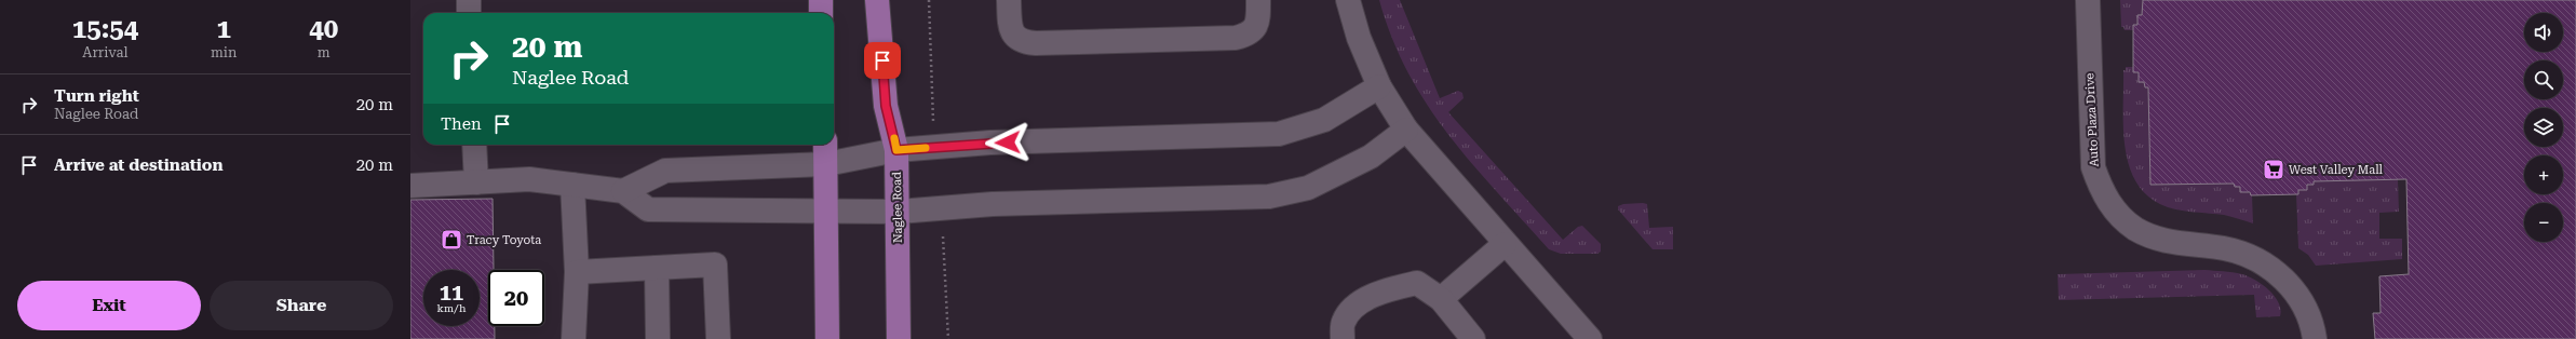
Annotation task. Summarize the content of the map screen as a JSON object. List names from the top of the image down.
{
  "streets": {
    "main road": ["Naglee Road"],
    "street": ["Auto Plaza Drive"]
  },
  "places": {
    "supermarket": ["West Valley Mall"],
    "shop": ["Tracy Toyota"]
  },
  "page": {
    "eta": [
      "15:54",
      "Arrival",
      "1",
      "min",
      "40",
      "m"
    ],
    "map_buttons": ["+", "−"],
    "turn": ["20 m", "Naglee Road"],
    "list": [
      {
        "name": "Turn right",
        "note": "Naglee Road",
        "value": "20 m"
      },
      {
        "name": "Arrive at destination",
        "value": "20 m"
      }
    ],
    "then": "Then",
    "speed": "11 km/h",
    "limit": "20",
    "buttons": ["Exit", "Share"]
  }
}
